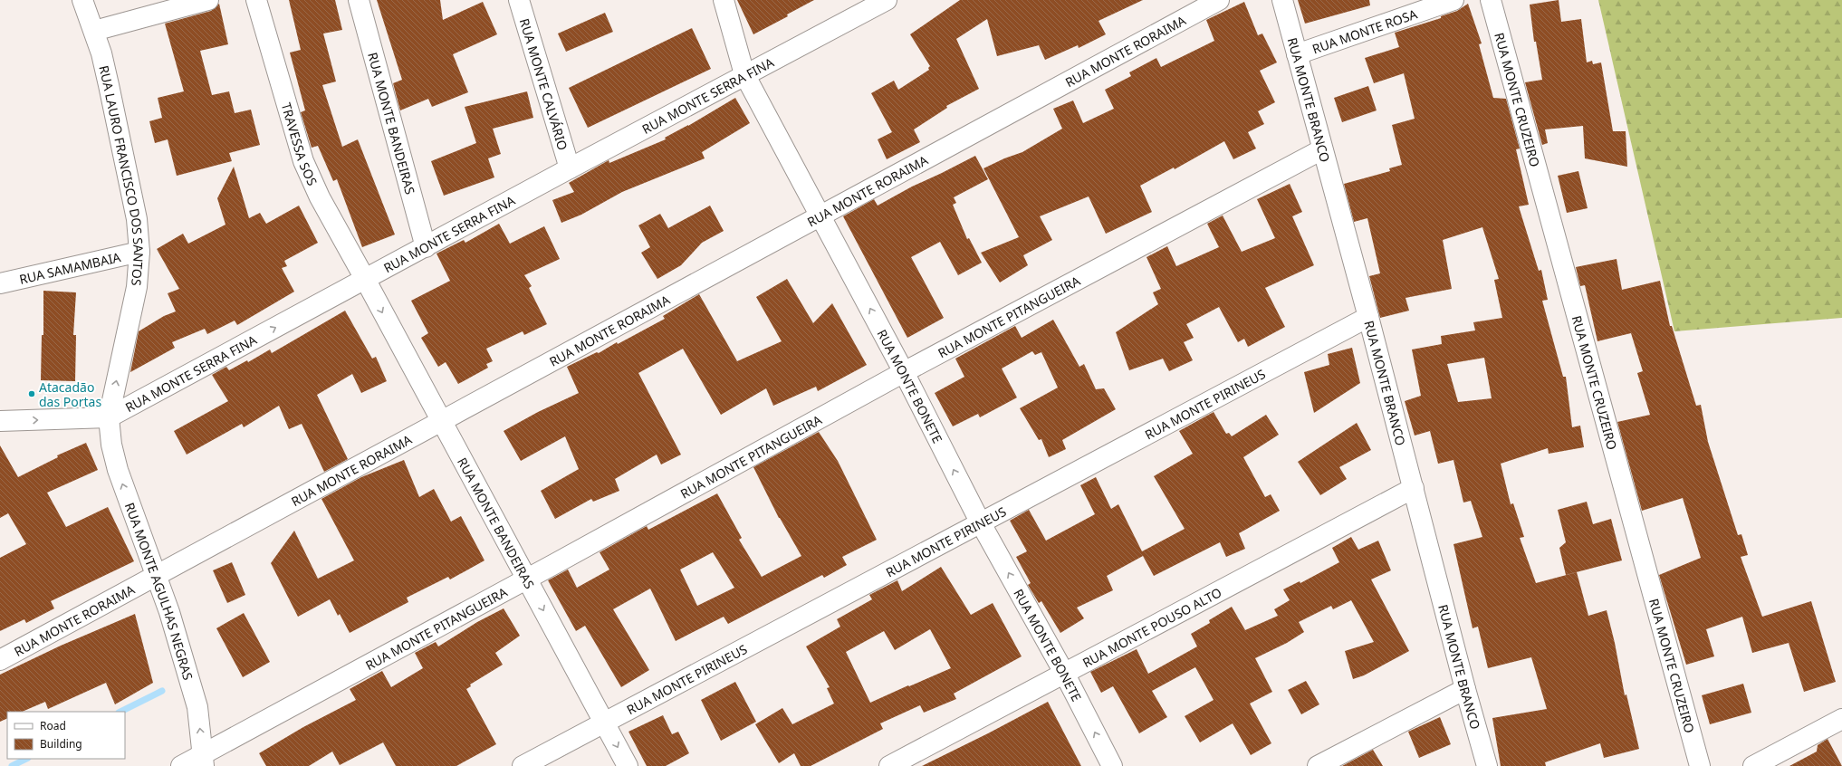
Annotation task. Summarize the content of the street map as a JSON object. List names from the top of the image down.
{
  "streets": {
    "street": [
      "RUA MONTE ROSA",
      "RUA MONTE RORAIMA",
      "RUA MONTE CALVÁRIO",
      "RUA MONTE SERRA FINA",
      "RUA MONTE BRANCO",
      "RUA MONTE CRUZEIRO",
      "RUA MONTE BANDEIRAS",
      "TRAVESSA SOS",
      "RUA LAURO FRANCISCO DOS SANTOS",
      "RUA SAMAMBAIA",
      "RUA MONTE PITANGUEIRA",
      "RUA MONTE BONETE",
      "RUA MONTE PIRINEUS",
      "RUA MONTE AGULHAS NEGRAS",
      "RUA MONTE POUSO ALTO"
    ]
  },
  "crossings": [
    ["RUA MONTE ROSA", "RUA MONTE BRANCO"],
    ["RUA MONTE RORAIMA", "RUA MONTE BANDEIRAS"],
    ["RUA MONTE RORAIMA", "RUA MONTE BONETE"],
    ["RUA MONTE RORAIMA", "RUA MONTE AGULHAS NEGRAS"],
    ["RUA MONTE CALVÁRIO", "RUA MONTE SERRA FINA"],
    ["RUA MONTE SERRA FINA", "RUA MONTE BANDEIRAS"],
    ["RUA MONTE SERRA FINA", "TRAVESSA SOS"],
    ["RUA MONTE SERRA FINA", "RUA LAURO FRANCISCO DOS SANTOS"],
    ["RUA MONTE SERRA FINA", "RUA MONTE BONETE"],
    ["RUA MONTE SERRA FINA", "RUA MONTE AGULHAS NEGRAS"],
    ["RUA MONTE BRANCO", "RUA MONTE PITANGUEIRA"],
    ["RUA MONTE BRANCO", "RUA MONTE PIRINEUS"],
    ["RUA MONTE BRANCO", "RUA MONTE POUSO ALTO"],
    ["RUA MONTE BANDEIRAS", "TRAVESSA SOS"],
    ["RUA MONTE BANDEIRAS", "RUA MONTE PITANGUEIRA"],
    ["RUA MONTE BANDEIRAS", "RUA MONTE PIRINEUS"],
    ["RUA LAURO FRANCISCO DOS SANTOS", "RUA SAMAMBAIA"],
    ["RUA LAURO FRANCISCO DOS SANTOS", "RUA MONTE AGULHAS NEGRAS"],
    ["RUA MONTE PITANGUEIRA", "RUA MONTE BONETE"],
    ["RUA MONTE PITANGUEIRA", "RUA MONTE AGULHAS NEGRAS"],
    ["RUA MONTE BONETE", "RUA MONTE PIRINEUS"],
    ["RUA MONTE BONETE", "RUA MONTE POUSO ALTO"]
  ],
  "one_way": [
    "RUA MONTE SERRA FINA",
    "RUA MONTE BANDEIRAS",
    "RUA LAURO FRANCISCO DOS SANTOS",
    "RUA MONTE BONETE",
    "RUA MONTE AGULHAS NEGRAS"
  ],
  "places": ["Atacadão das Portas"],
  "legend": ["Road", "Building"]
}
